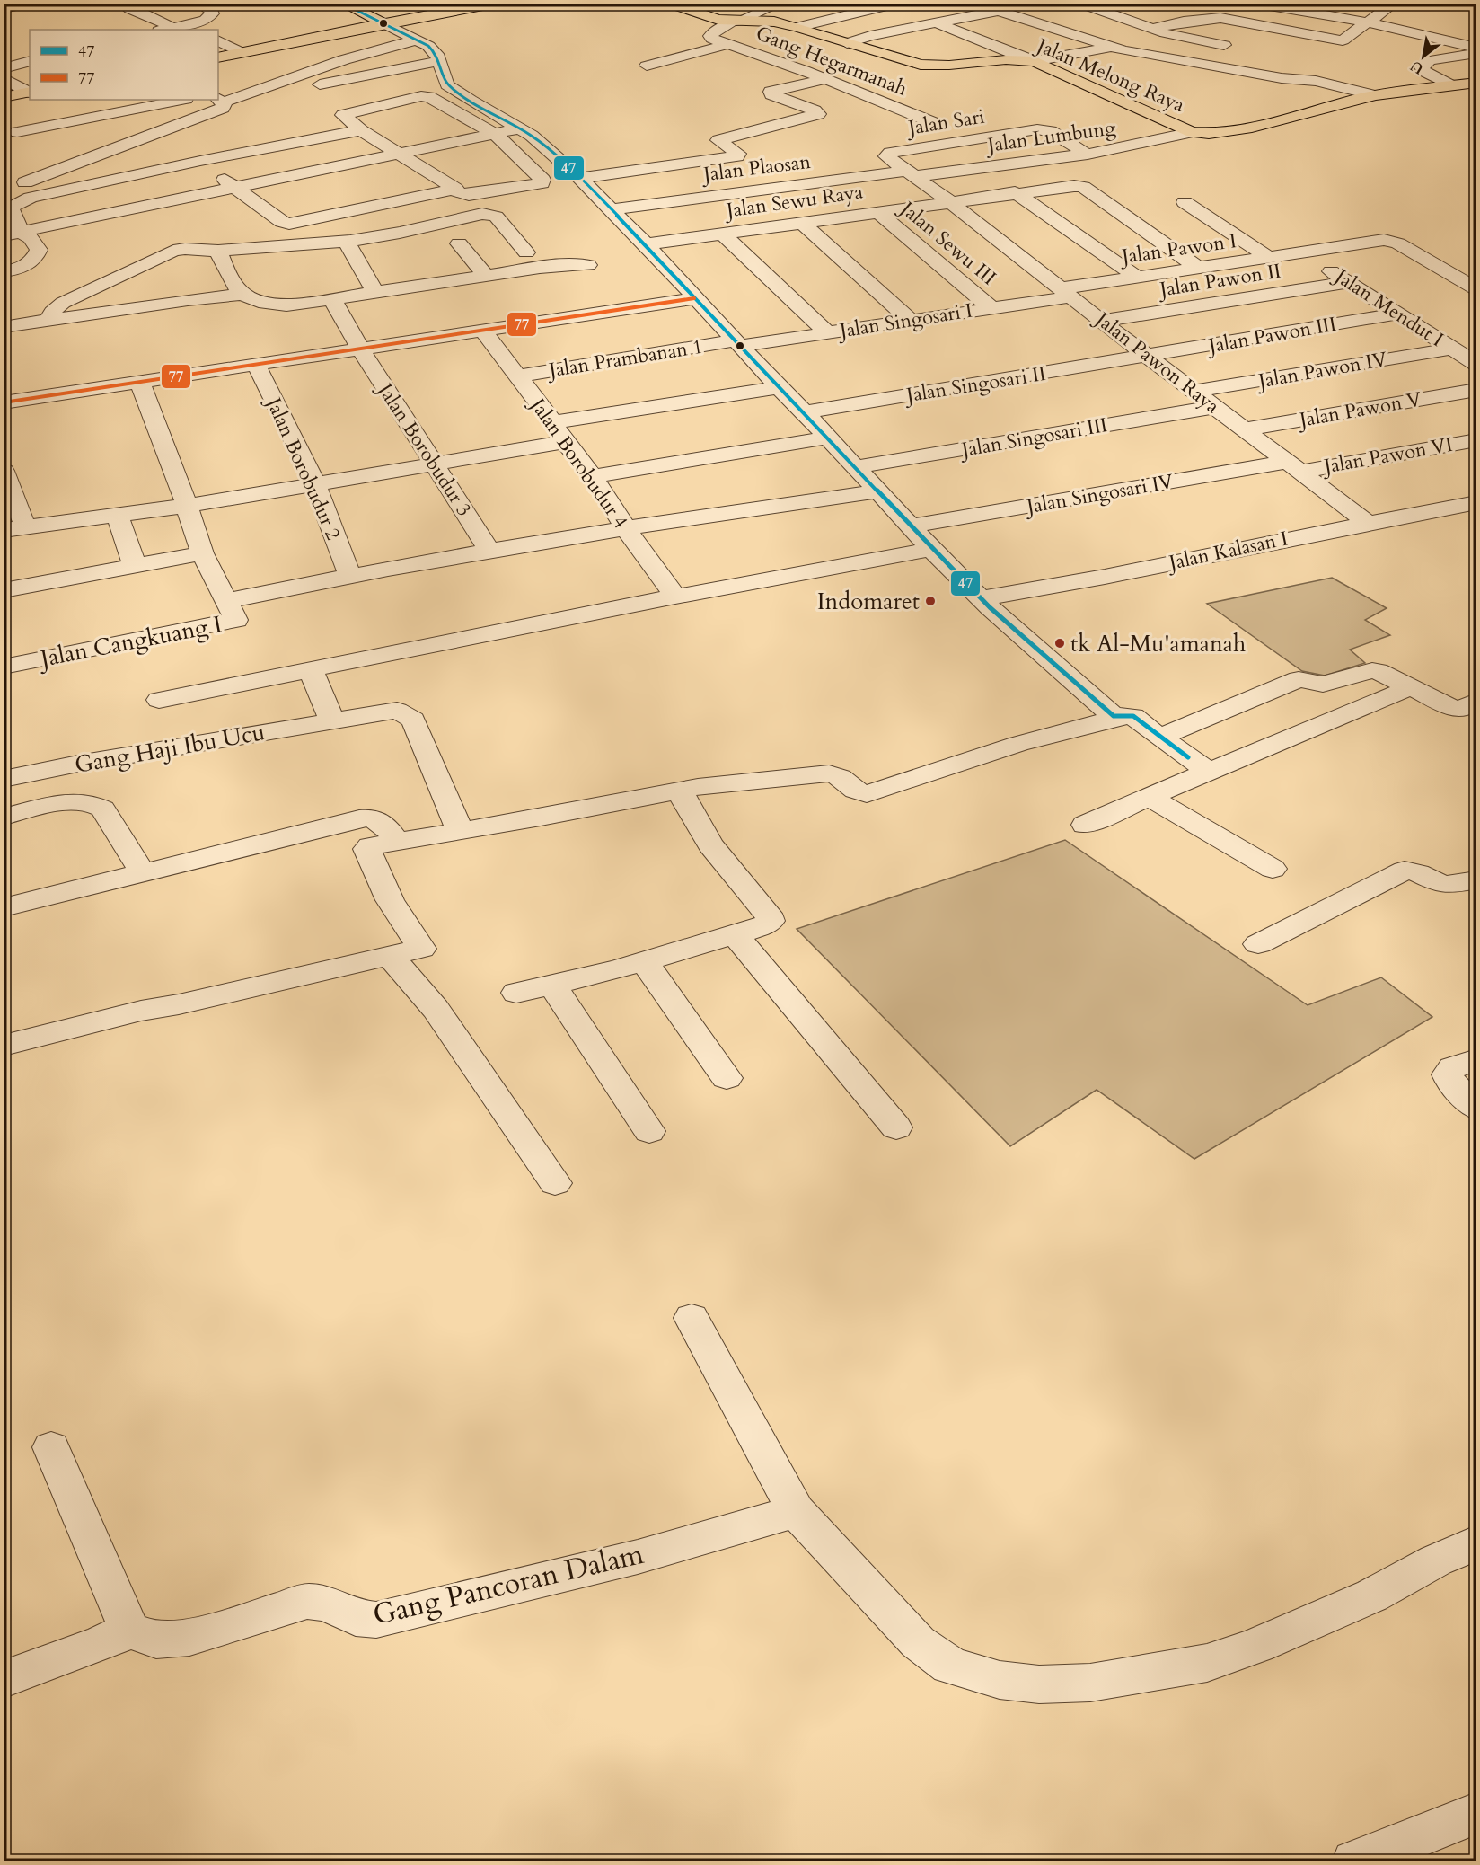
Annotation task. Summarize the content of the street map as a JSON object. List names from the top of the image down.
{
  "streets": {
    "main road": ["Jalan Melong Raya"],
    "street": [
      "Gang Hegarmanah",
      "Jalan Sari",
      "Jalan Lumbung",
      "Jalan Plaosan",
      "Jalan Sewu Raya",
      "Jalan Sewu III",
      "Jalan Pawon I",
      "Jalan Pawon II",
      "Jalan Mendut I",
      "Jalan Singosari I",
      "Jalan Pawon III",
      "Jalan Prambanan 1",
      "Jalan Pawon Raya",
      "Jalan Pawon IV",
      "Jalan Singosari II",
      "Jalan Pawon V",
      "Jalan Singosari III",
      "Jalan Borobudur 3",
      "Jalan Pawon VI",
      "Jalan Borobudur 4",
      "Jalan Borobudur 2",
      "Jalan Singosari IV",
      "Jalan Kalasan I",
      "Jalan Cangkuang I",
      "Gang Haji Ibu Ucu",
      "Gang Pancoran Dalam"
    ]
  },
  "crossings": [
    ["Gang Hegarmanah", "Jalan Melong Raya"],
    ["Jalan Melong Raya", "Jalan Lumbung"],
    ["Jalan Sari", "Jalan Lumbung"],
    ["Jalan Sari", "Jalan Plaosan"],
    ["Jalan Sari", "Jalan Sewu Raya"],
    ["Jalan Sari", "Jalan Pawon Raya"],
    ["Jalan Lumbung", "Jalan Plaosan"],
    ["Jalan Sewu Raya", "Jalan Sewu III"],
    ["Jalan Sewu Raya", "Jalan Pawon I"],
    ["Jalan Sewu Raya", "Jalan Pawon Raya"],
    ["Jalan Sewu III", "Jalan Singosari I"],
    ["Jalan Pawon I", "Jalan Mendut I"],
    ["Jalan Pawon I", "Jalan Singosari I"],
    ["Jalan Pawon I", "Jalan Pawon Raya"],
    ["Jalan Pawon II", "Jalan Mendut I"],
    ["Jalan Pawon II", "Jalan Pawon Raya"],
    ["Jalan Mendut I", "Jalan Pawon III"],
    ["Jalan Mendut I", "Jalan Pawon IV"],
    ["Jalan Singosari I", "Jalan Prambanan 1"],
    ["Jalan Singosari I", "Jalan Pawon Raya"],
    ["Jalan Pawon III", "Jalan Pawon Raya"],
    ["Jalan Pawon III", "Jalan Singosari II"],
    ["Jalan Prambanan 1", "Jalan Borobudur 4"],
    ["Jalan Pawon Raya", "Jalan Pawon IV"],
    ["Jalan Pawon Raya", "Jalan Singosari II"],
    ["Jalan Pawon Raya", "Jalan Pawon V"],
    ["Jalan Pawon Raya", "Jalan Singosari III"],
    ["Jalan Pawon Raya", "Jalan Pawon VI"],
    ["Jalan Pawon Raya", "Jalan Singosari IV"],
    ["Jalan Pawon Raya", "Jalan Kalasan I"],
    ["Jalan Pawon VI", "Jalan Singosari IV"]
  ],
  "places": ["Indomaret", "tk Al-Mu'amanah"],
  "lines": ["transit line 47", "transit line 77"],
  "legend": ["47", "77"],
  "north": "bottom left"
}
